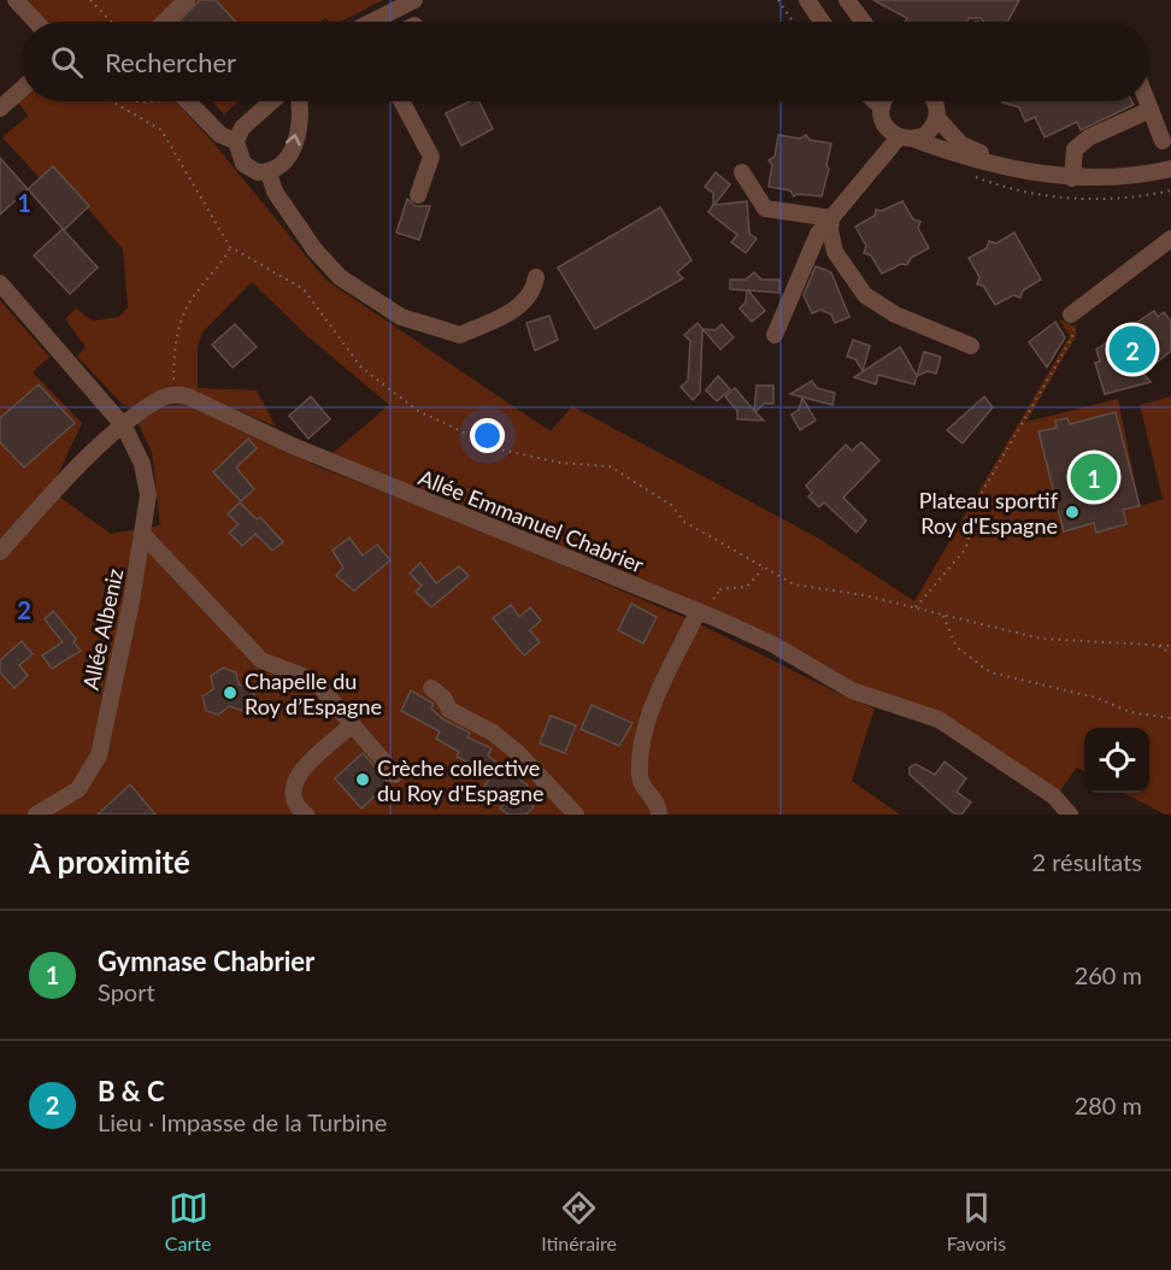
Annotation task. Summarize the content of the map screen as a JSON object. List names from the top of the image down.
{
  "streets": {
    "street": ["Allée Emmanuel Chabrier", "Allée Albeniz"]
  },
  "places": ["Plateau sportif Roy d'Espagne", "Chapelle du Roy d’Espagne", "Crèche collective du Roy d'Espagne"],
  "page": {
    "search": "Rechercher",
    "pins": ["2", "1"],
    "heading": ["À proximité", "2 résultats"],
    "list": [
      {
        "mark": "1",
        "name": "Gymnase Chabrier",
        "note": "Sport",
        "value": "260 m"
      },
      {
        "mark": "2",
        "name": "B & C",
        "note": "Lieu · Impasse de la Turbine",
        "value": "280 m"
      }
    ],
    "nav": ["Carte", "Itinéraire", "Favoris"]
  },
  "grid": {
    "rows": ["1", "2"]
  }
}
